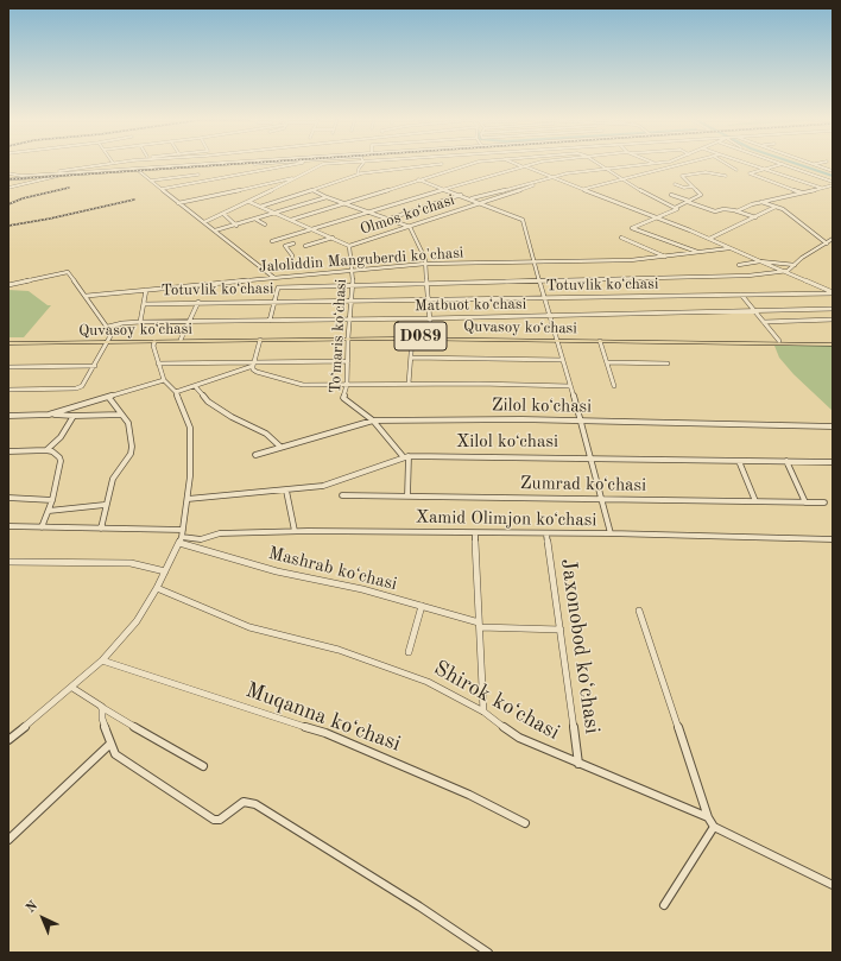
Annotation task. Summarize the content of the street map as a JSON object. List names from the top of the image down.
{
  "streets": {
    "main road": ["Quvasoy koʻchasi", "D089"],
    "street": [
      "Olmos koʻchasi",
      "Jaloliddin Manguberdi ko'chasi",
      "Totuvlik koʻchasi",
      "Matbuot koʻchasi",
      "Toʻmaris koʻchasi",
      "Zilol koʻchasi",
      "Xilol koʻchasi",
      "Zumrad koʻchasi",
      "Xamid Olimjon koʻchasi",
      "Mashrab koʻchasi",
      "Jaxonobod koʻchasi",
      "Shirok koʻchasi",
      "Muqanna koʻchasi"
    ]
  },
  "crossings": [
    ["Olmos koʻchasi", "Toʻmaris koʻchasi"],
    ["Jaloliddin Manguberdi ko'chasi", "Toʻmaris koʻchasi"],
    ["Totuvlik koʻchasi", "Toʻmaris koʻchasi"],
    ["Matbuot koʻchasi", "Toʻmaris koʻchasi"],
    ["Quvasoy koʻchasi", "Toʻmaris koʻchasi"],
    ["Toʻmaris koʻchasi", "Zilol koʻchasi"],
    ["Toʻmaris koʻchasi", "Xilol koʻchasi"],
    ["Xamid Olimjon koʻchasi", "Mashrab koʻchasi"],
    ["Xamid Olimjon koʻchasi", "Jaxonobod koʻchasi"],
    ["Mashrab koʻchasi", "Jaxonobod koʻchasi"],
    ["Jaxonobod koʻchasi", "Shirok koʻchasi"]
  ],
  "north": "top left"
}
